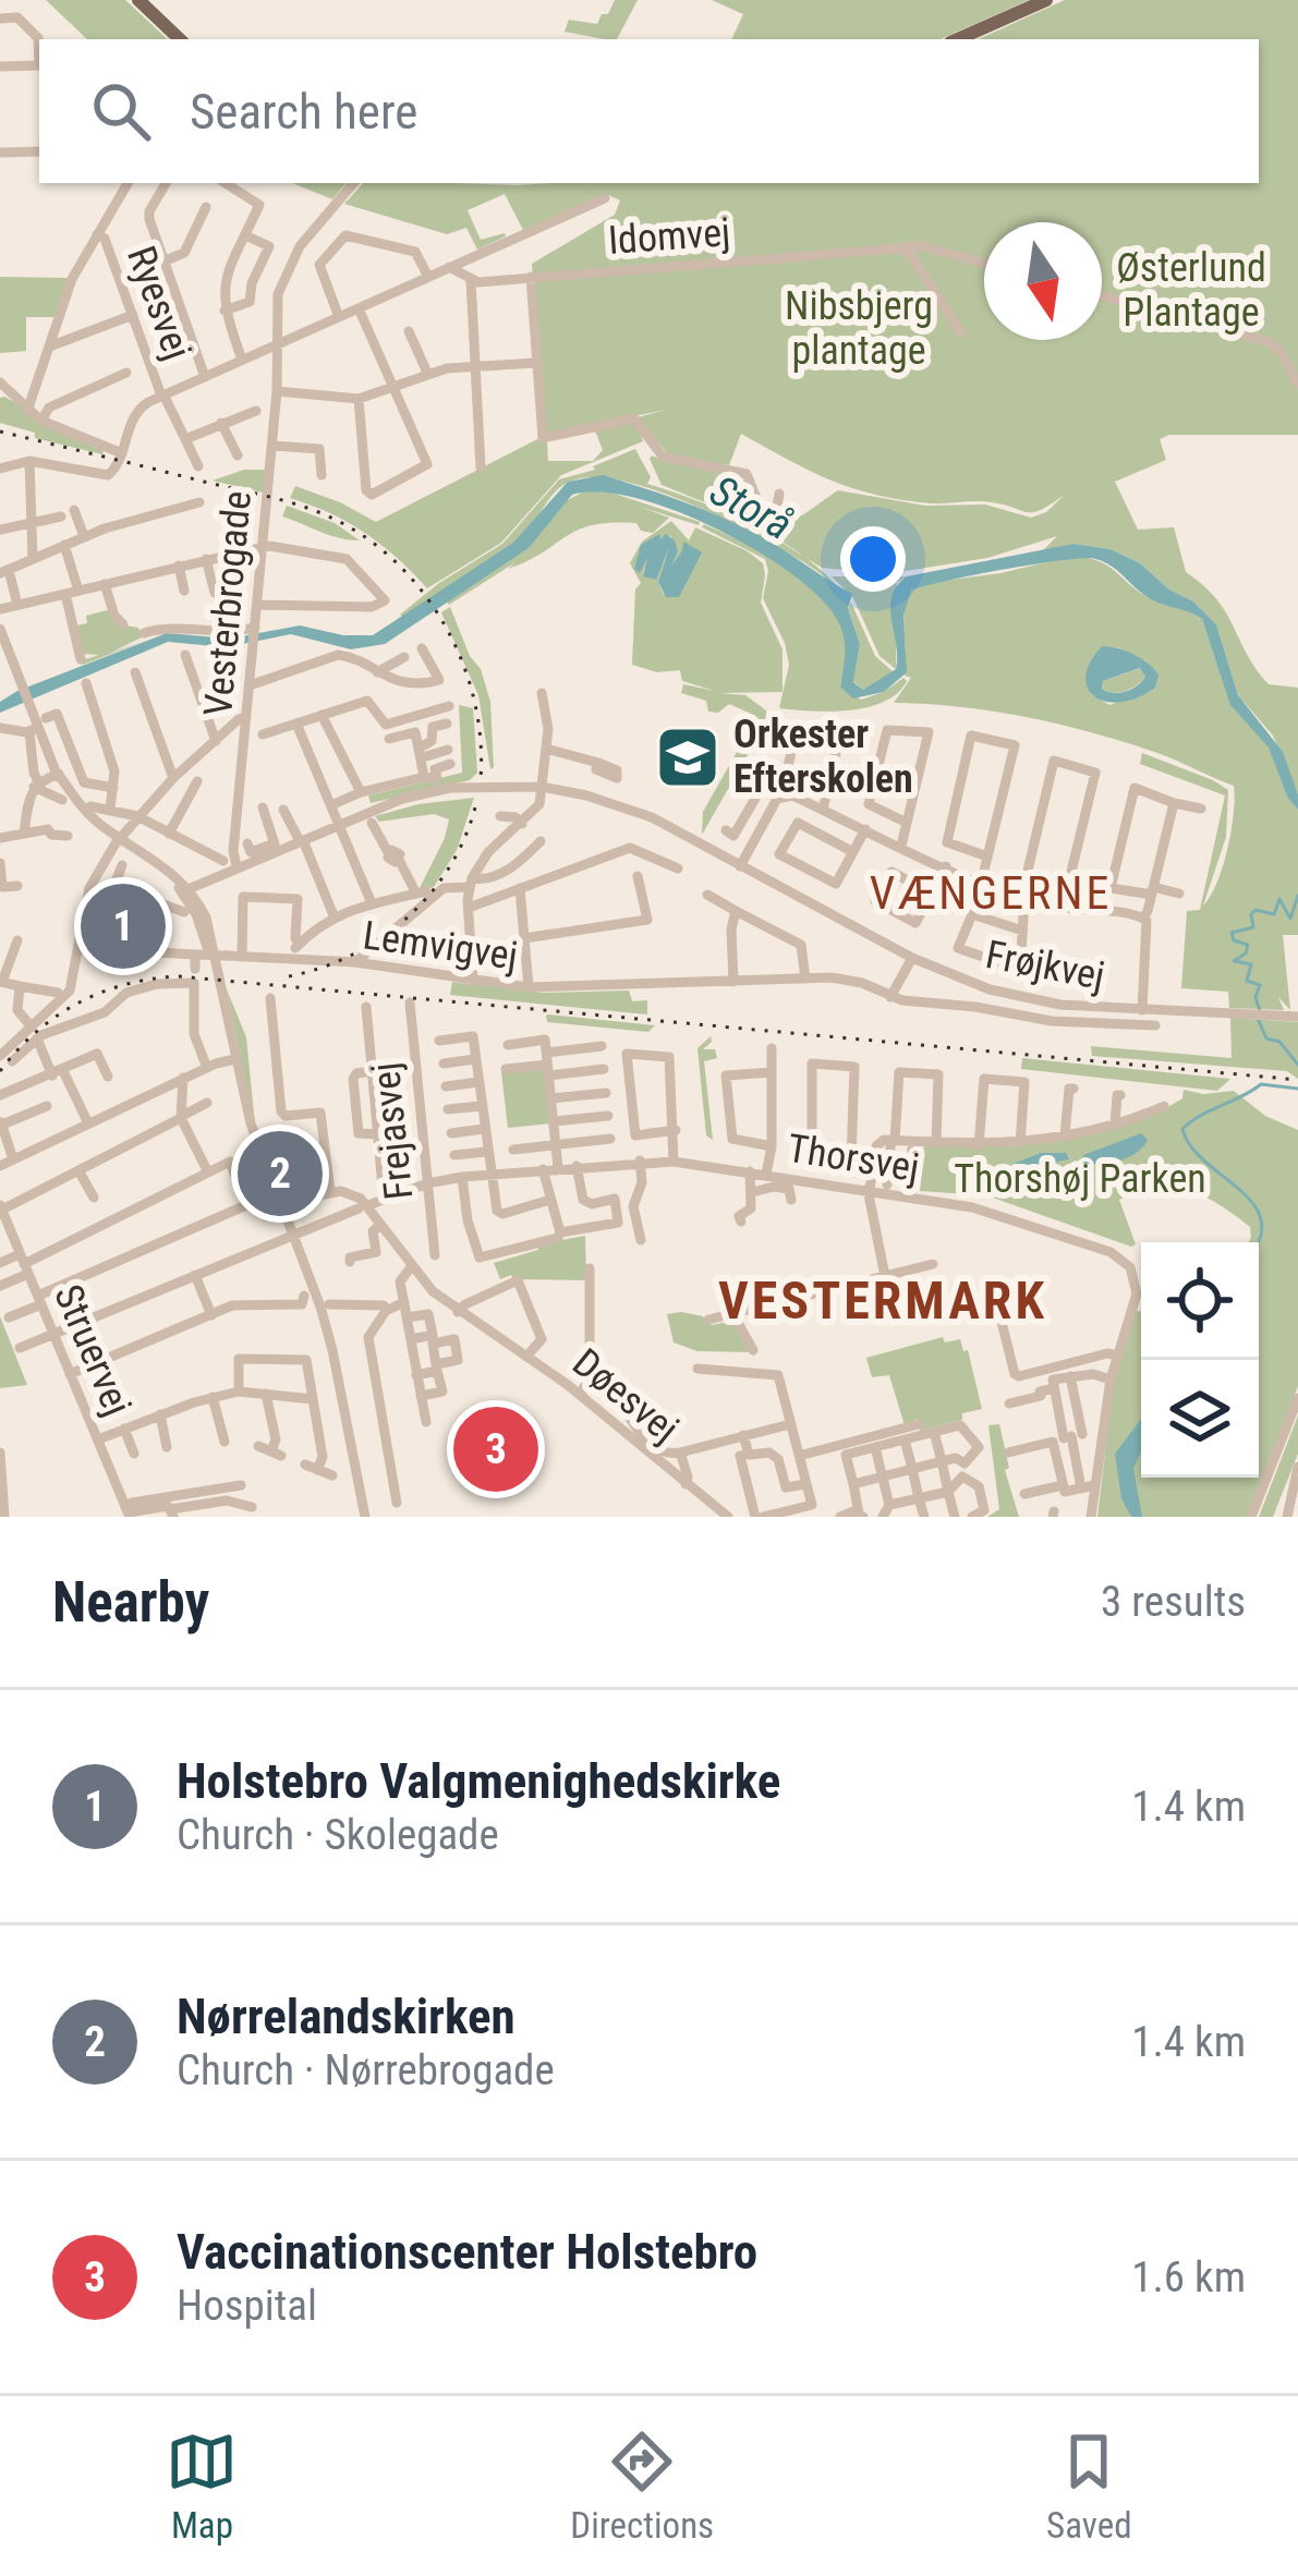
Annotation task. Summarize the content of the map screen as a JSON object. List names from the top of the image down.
{
  "streets": {
    "street": [
      "Idomvej",
      "Ryesvej",
      "Vesterbrogade",
      "Lemvigvej",
      "Frøjkvej",
      "Frejasvej",
      "Thorsvej",
      "Struervej",
      "Døesvej"
    ]
  },
  "crossings": [
    ["Idomvej", "Ryesvej"],
    ["Idomvej", "Vesterbrogade"],
    ["Vesterbrogade", "Frøjkvej"],
    ["Frejasvej", "Thorsvej"],
    ["Thorsvej", "Struervej"],
    ["Thorsvej", "Døesvej"]
  ],
  "districts": ["VÆNGERNE", "VESTERMARK"],
  "water": ["Storå"],
  "parks": ["Østerlund Plantage", "Nibsbjerg plantage", "Thorshøj Parken"],
  "places": {
    "school or university": ["Orkester Efterskolen"]
  },
  "north": "bottom",
  "page": {
    "search": "Search here",
    "pins": ["1", "2", "3"],
    "heading": ["Nearby", "3 results"],
    "list": [
      {
        "mark": "1",
        "name": "Holstebro Valgmenighedskirke",
        "note": "Church · Skolegade",
        "value": "1.4 km"
      },
      {
        "mark": "2",
        "name": "Nørrelandskirken",
        "note": "Church · Nørrebrogade",
        "value": "1.4 km"
      },
      {
        "mark": "3",
        "name": "Vaccinationscenter Holstebro",
        "note": "Hospital",
        "value": "1.6 km"
      }
    ],
    "nav": ["Map", "Directions", "Saved"]
  }
}
